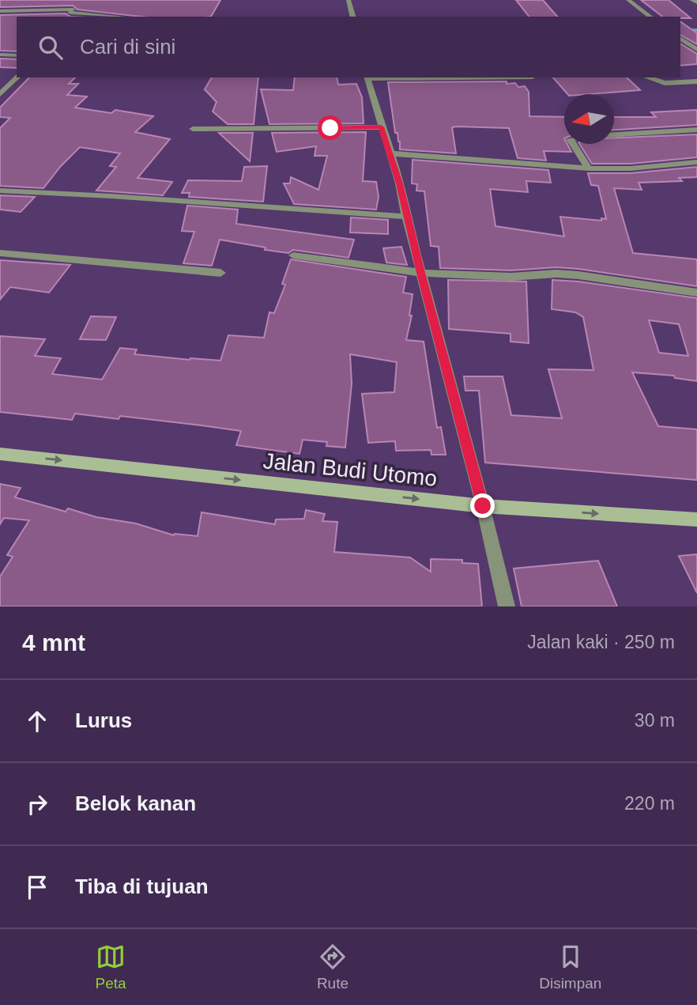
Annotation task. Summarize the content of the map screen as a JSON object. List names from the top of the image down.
{
  "streets": {
    "street": ["Jalan Budi Utomo"]
  },
  "one_way": ["Jalan Budi Utomo"],
  "north": "left",
  "page": {
    "search": "Cari di sini",
    "heading": ["4 mnt", "Jalan kaki · 250 m"],
    "list": [
      ["Lurus", "30 m"],
      ["Belok kanan", "220 m"],
      "Tiba di tujuan"
    ],
    "nav": ["Peta", "Rute", "Disimpan"]
  }
}
